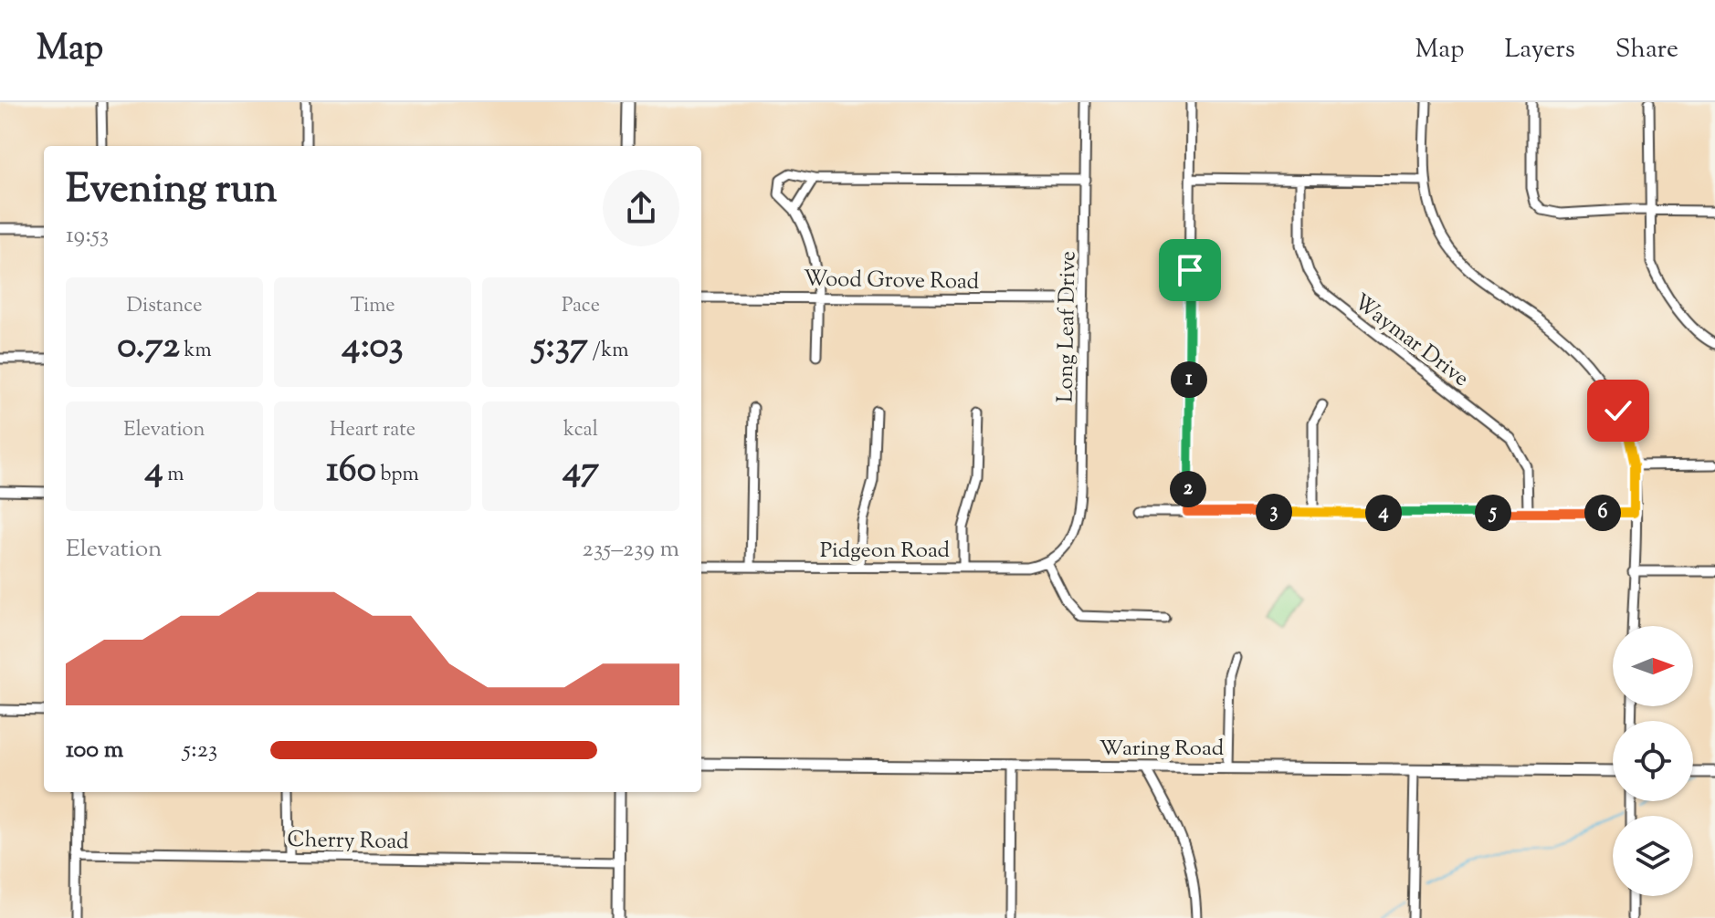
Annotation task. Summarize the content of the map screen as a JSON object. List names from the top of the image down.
{
  "streets": {
    "main road": ["Waring Road"],
    "street": [
      "Wood Grove Road",
      "Long Leaf Drive",
      "Waymar Drive",
      "Pidgeon Road",
      "Cherry Road"
    ]
  },
  "crossings": [
    ["Wood Grove Road", "Long Leaf Drive"],
    ["Long Leaf Drive", "Pidgeon Road"]
  ],
  "north": "right",
  "page": {
    "header": "Map",
    "nav": ["Map", "Layers", "Share"],
    "heading": ["Evening run", "19:53"],
    "stats": [
      ["Distance", "0.72 km"],
      ["Time", "4:03"],
      ["Pace", "5:37 /km"],
      ["Elevation", "4 m"],
      ["Heart rate", "160 bpm"],
      ["kcal", "47"]
    ],
    "pins": [
      "1",
      "2",
      "3",
      "4",
      "5",
      "6"
    ],
    "chart": ["Elevation", "235–239 m"],
    "list": [
      {
        "name": "100 m",
        "note": "5:23"
      }
    ]
  }
}
